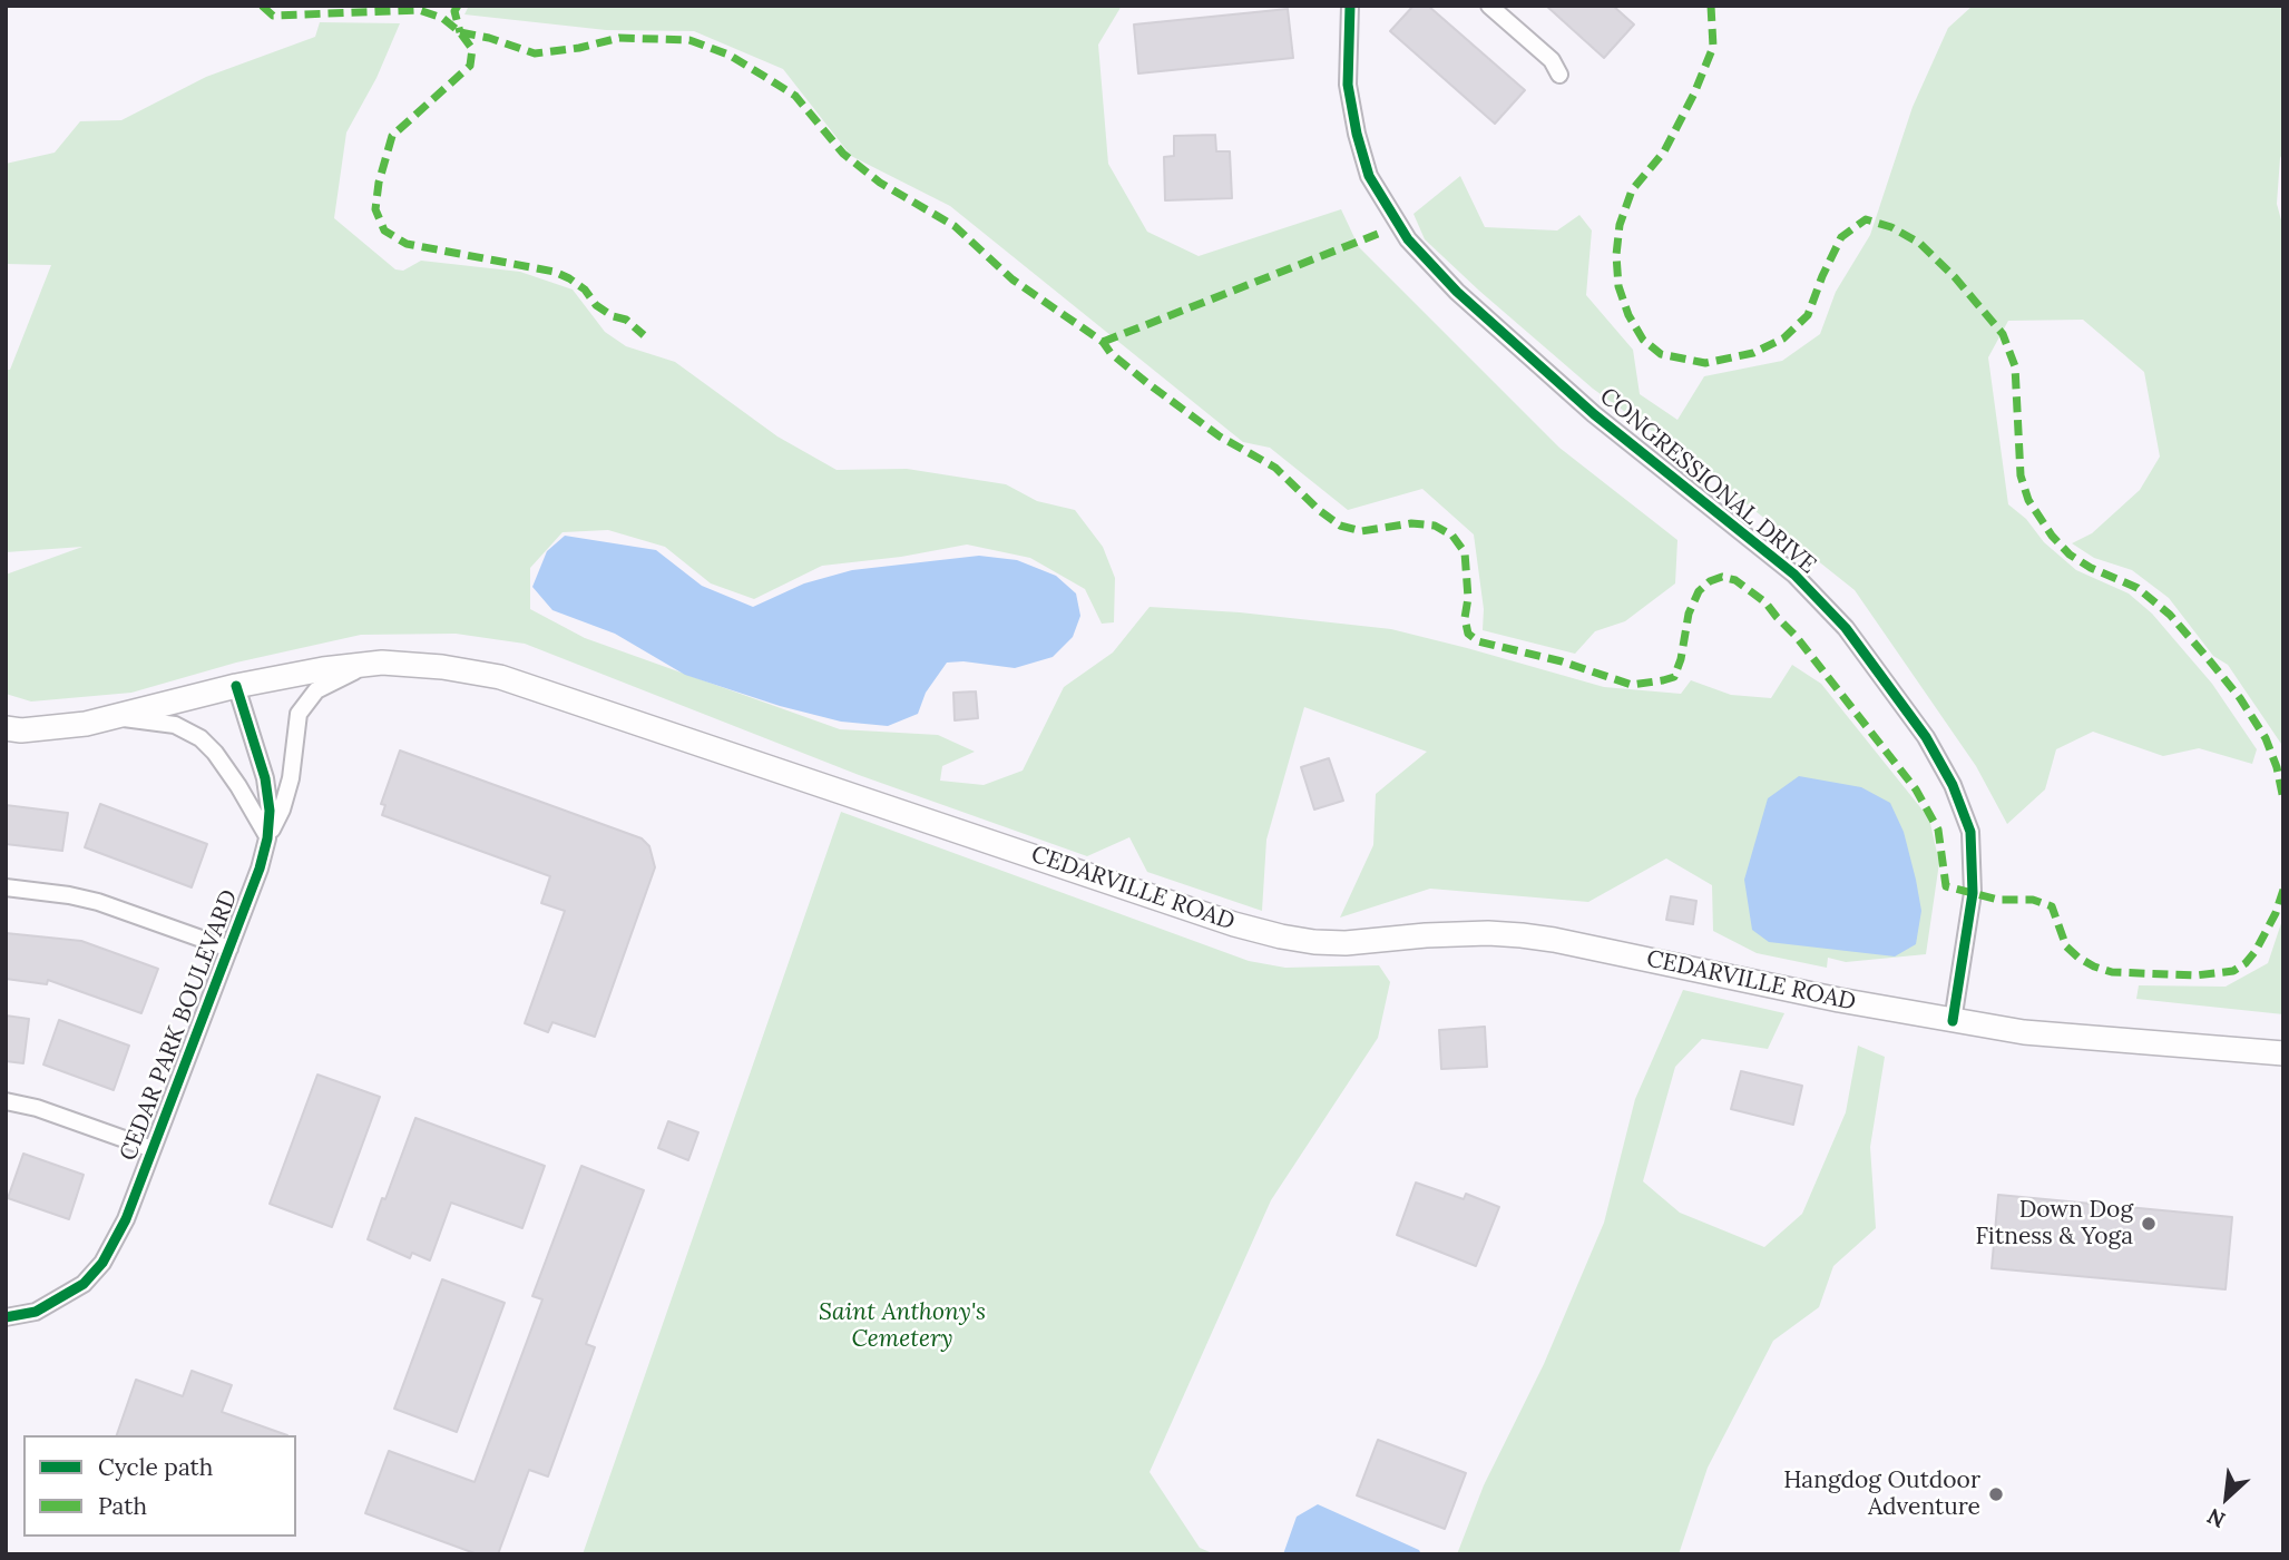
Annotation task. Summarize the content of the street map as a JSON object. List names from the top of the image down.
{
  "streets": {
    "main road": ["CEDARVILLE ROAD"],
    "street": ["CONGRESSIONAL DRIVE", "CEDAR PARK BOULEVARD"]
  },
  "crossings": [
    ["CONGRESSIONAL DRIVE", "CEDARVILLE ROAD"],
    ["CEDARVILLE ROAD", "CEDAR PARK BOULEVARD"]
  ],
  "parks": ["Saint Anthony's Cemetery"],
  "places": ["Down Dog Fitness & Yoga", "Hangdog Outdoor Adventure"],
  "legend": ["Cycle path", "Path"],
  "north": "bottom left"
}
